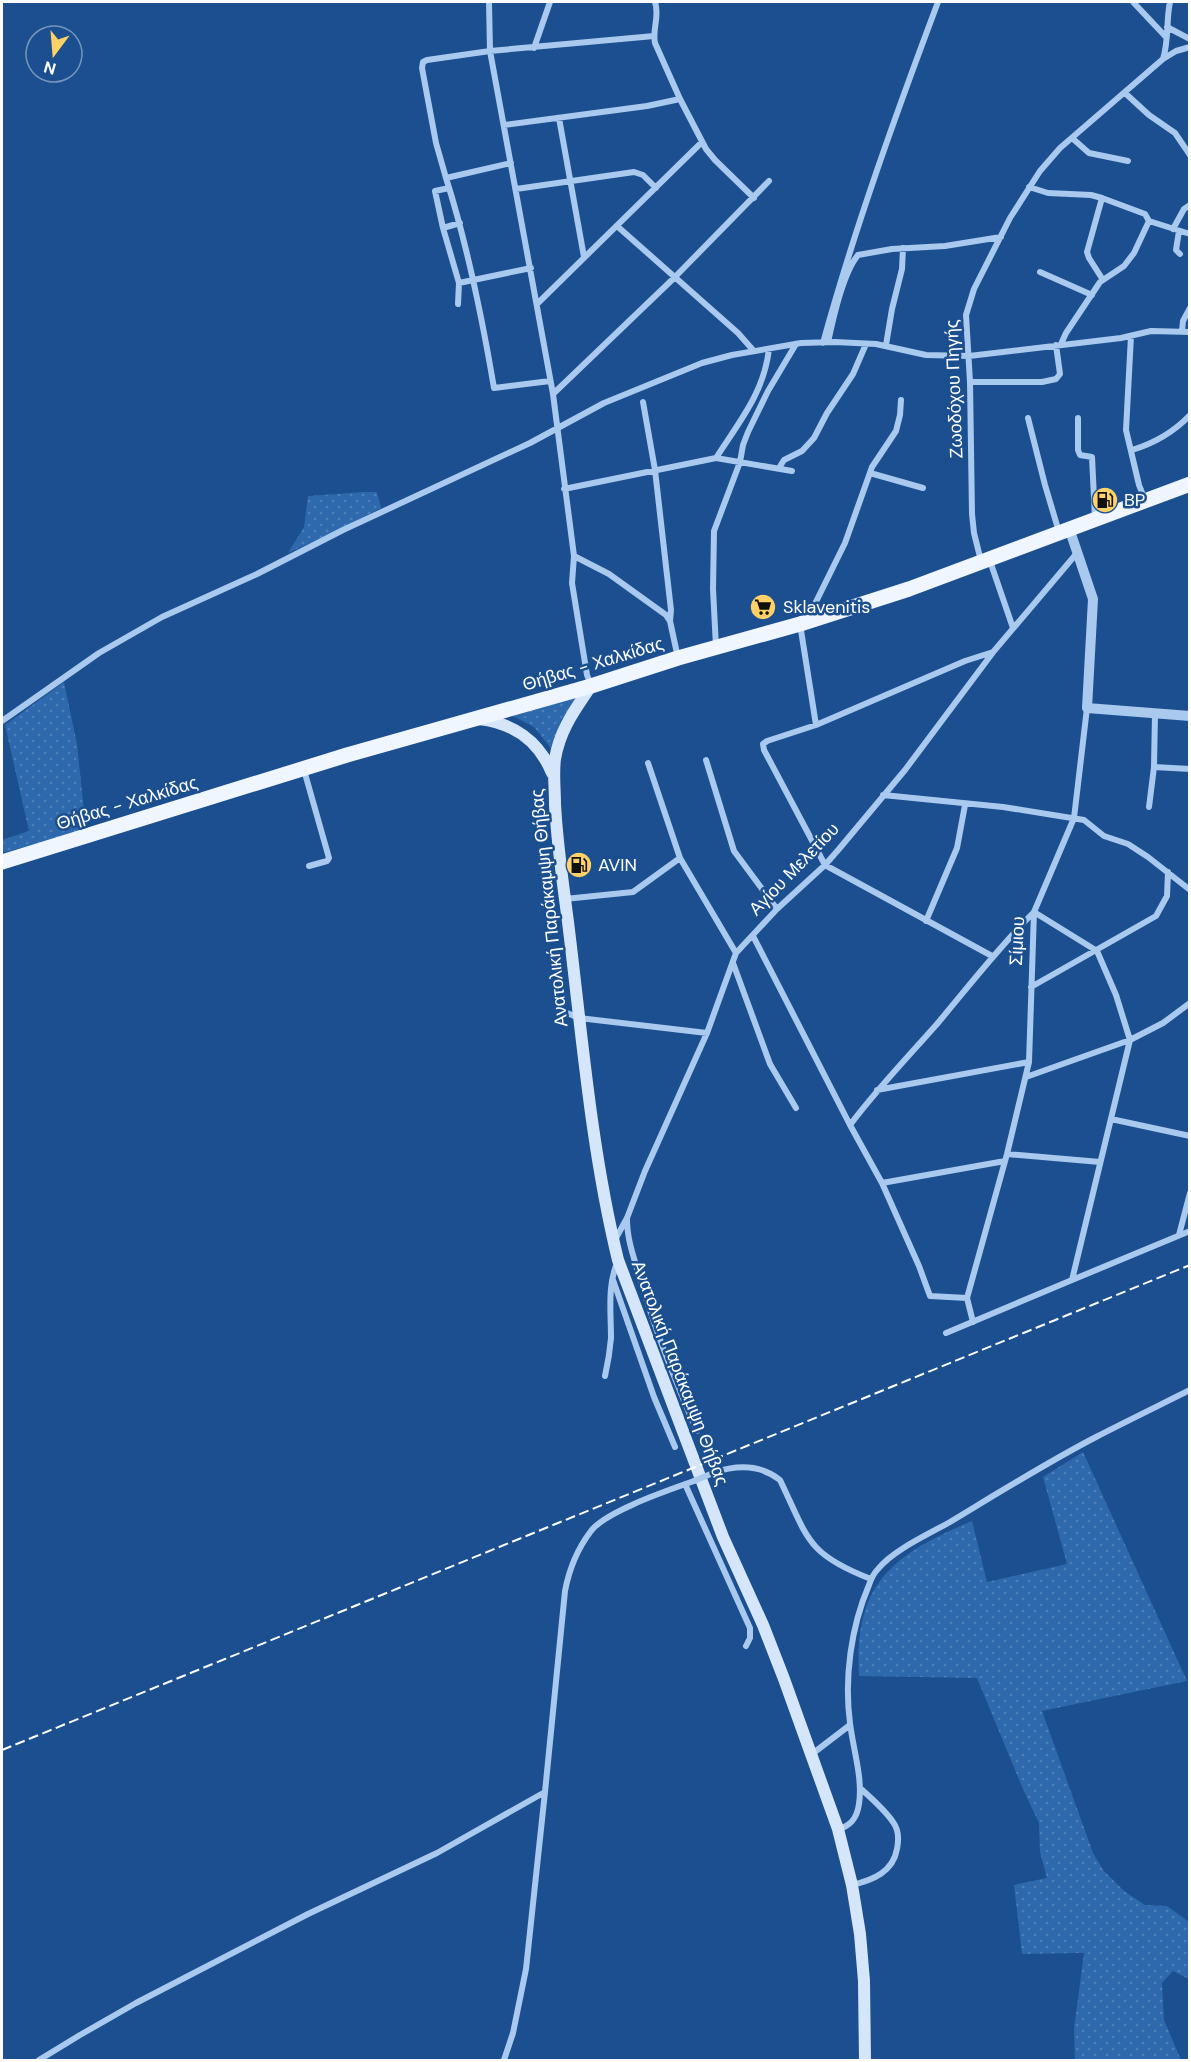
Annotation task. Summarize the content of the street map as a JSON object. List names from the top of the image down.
{
  "streets": {
    "main road": ["Θήβας - Χαλκίδας", "Ανατολική Παράκαμψη Θήβας"],
    "street": ["Ζωοδόχου Πηγής", "Αγίου Μελετίου", "Σίμιου"]
  },
  "crossings": [
    ["Ζωοδόχου Πηγής", "Θήβας - Χαλκίδας"],
    ["Ζωοδόχου Πηγής", "Αγίου Μελετίου"],
    ["Θήβας - Χαλκίδας", "Ανατολική Παράκαμψη Θήβας"],
    ["Αγίου Μελετίου", "Ανατολική Παράκαμψη Θήβας"],
    ["Αγίου Μελετίου", "Σίμιου"]
  ],
  "places": {
    "fuel station": ["BP", "AVIN"],
    "supermarket": ["Sklavenitis"]
  },
  "north": "bottom"
}
